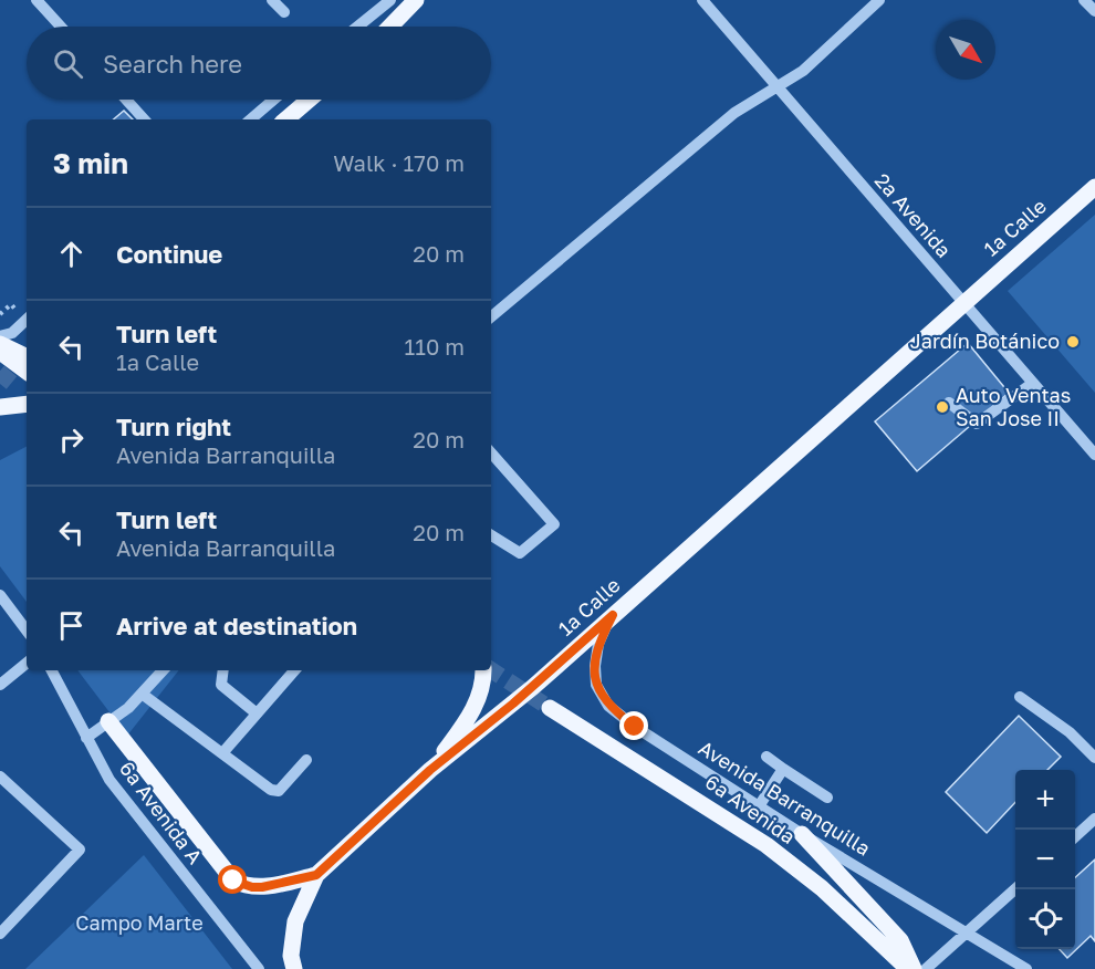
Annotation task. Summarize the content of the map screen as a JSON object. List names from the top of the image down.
{
  "streets": {
    "main road": ["1ª Calle", "1a Calle", "6a Avenida"],
    "street": ["2a Avenida", "Avenida Barranquilla", "6a Avenida A"]
  },
  "crossings": [
    ["2a Avenida", "1ª Calle"],
    ["2a Avenida", "1a Calle"],
    ["1ª Calle", "1a Calle"],
    ["1a Calle", "Avenida Barranquilla"]
  ],
  "parks": ["Campo Marte"],
  "places": ["Jardín Botánico", "Auto Ventas San Jose II"],
  "north": "bottom right",
  "page": {
    "search": "Search here",
    "heading": ["3 min", "Walk · 170 m"],
    "list": [
      ["Continue", "20 m"],
      ["Turn left", "1a Calle", "110 m"],
      ["Turn right", "Avenida Barranquilla", "20 m"],
      ["Turn left", "Avenida Barranquilla", "20 m"],
      "Arrive at destination"
    ],
    "map_buttons": ["+", "−"]
  }
}
